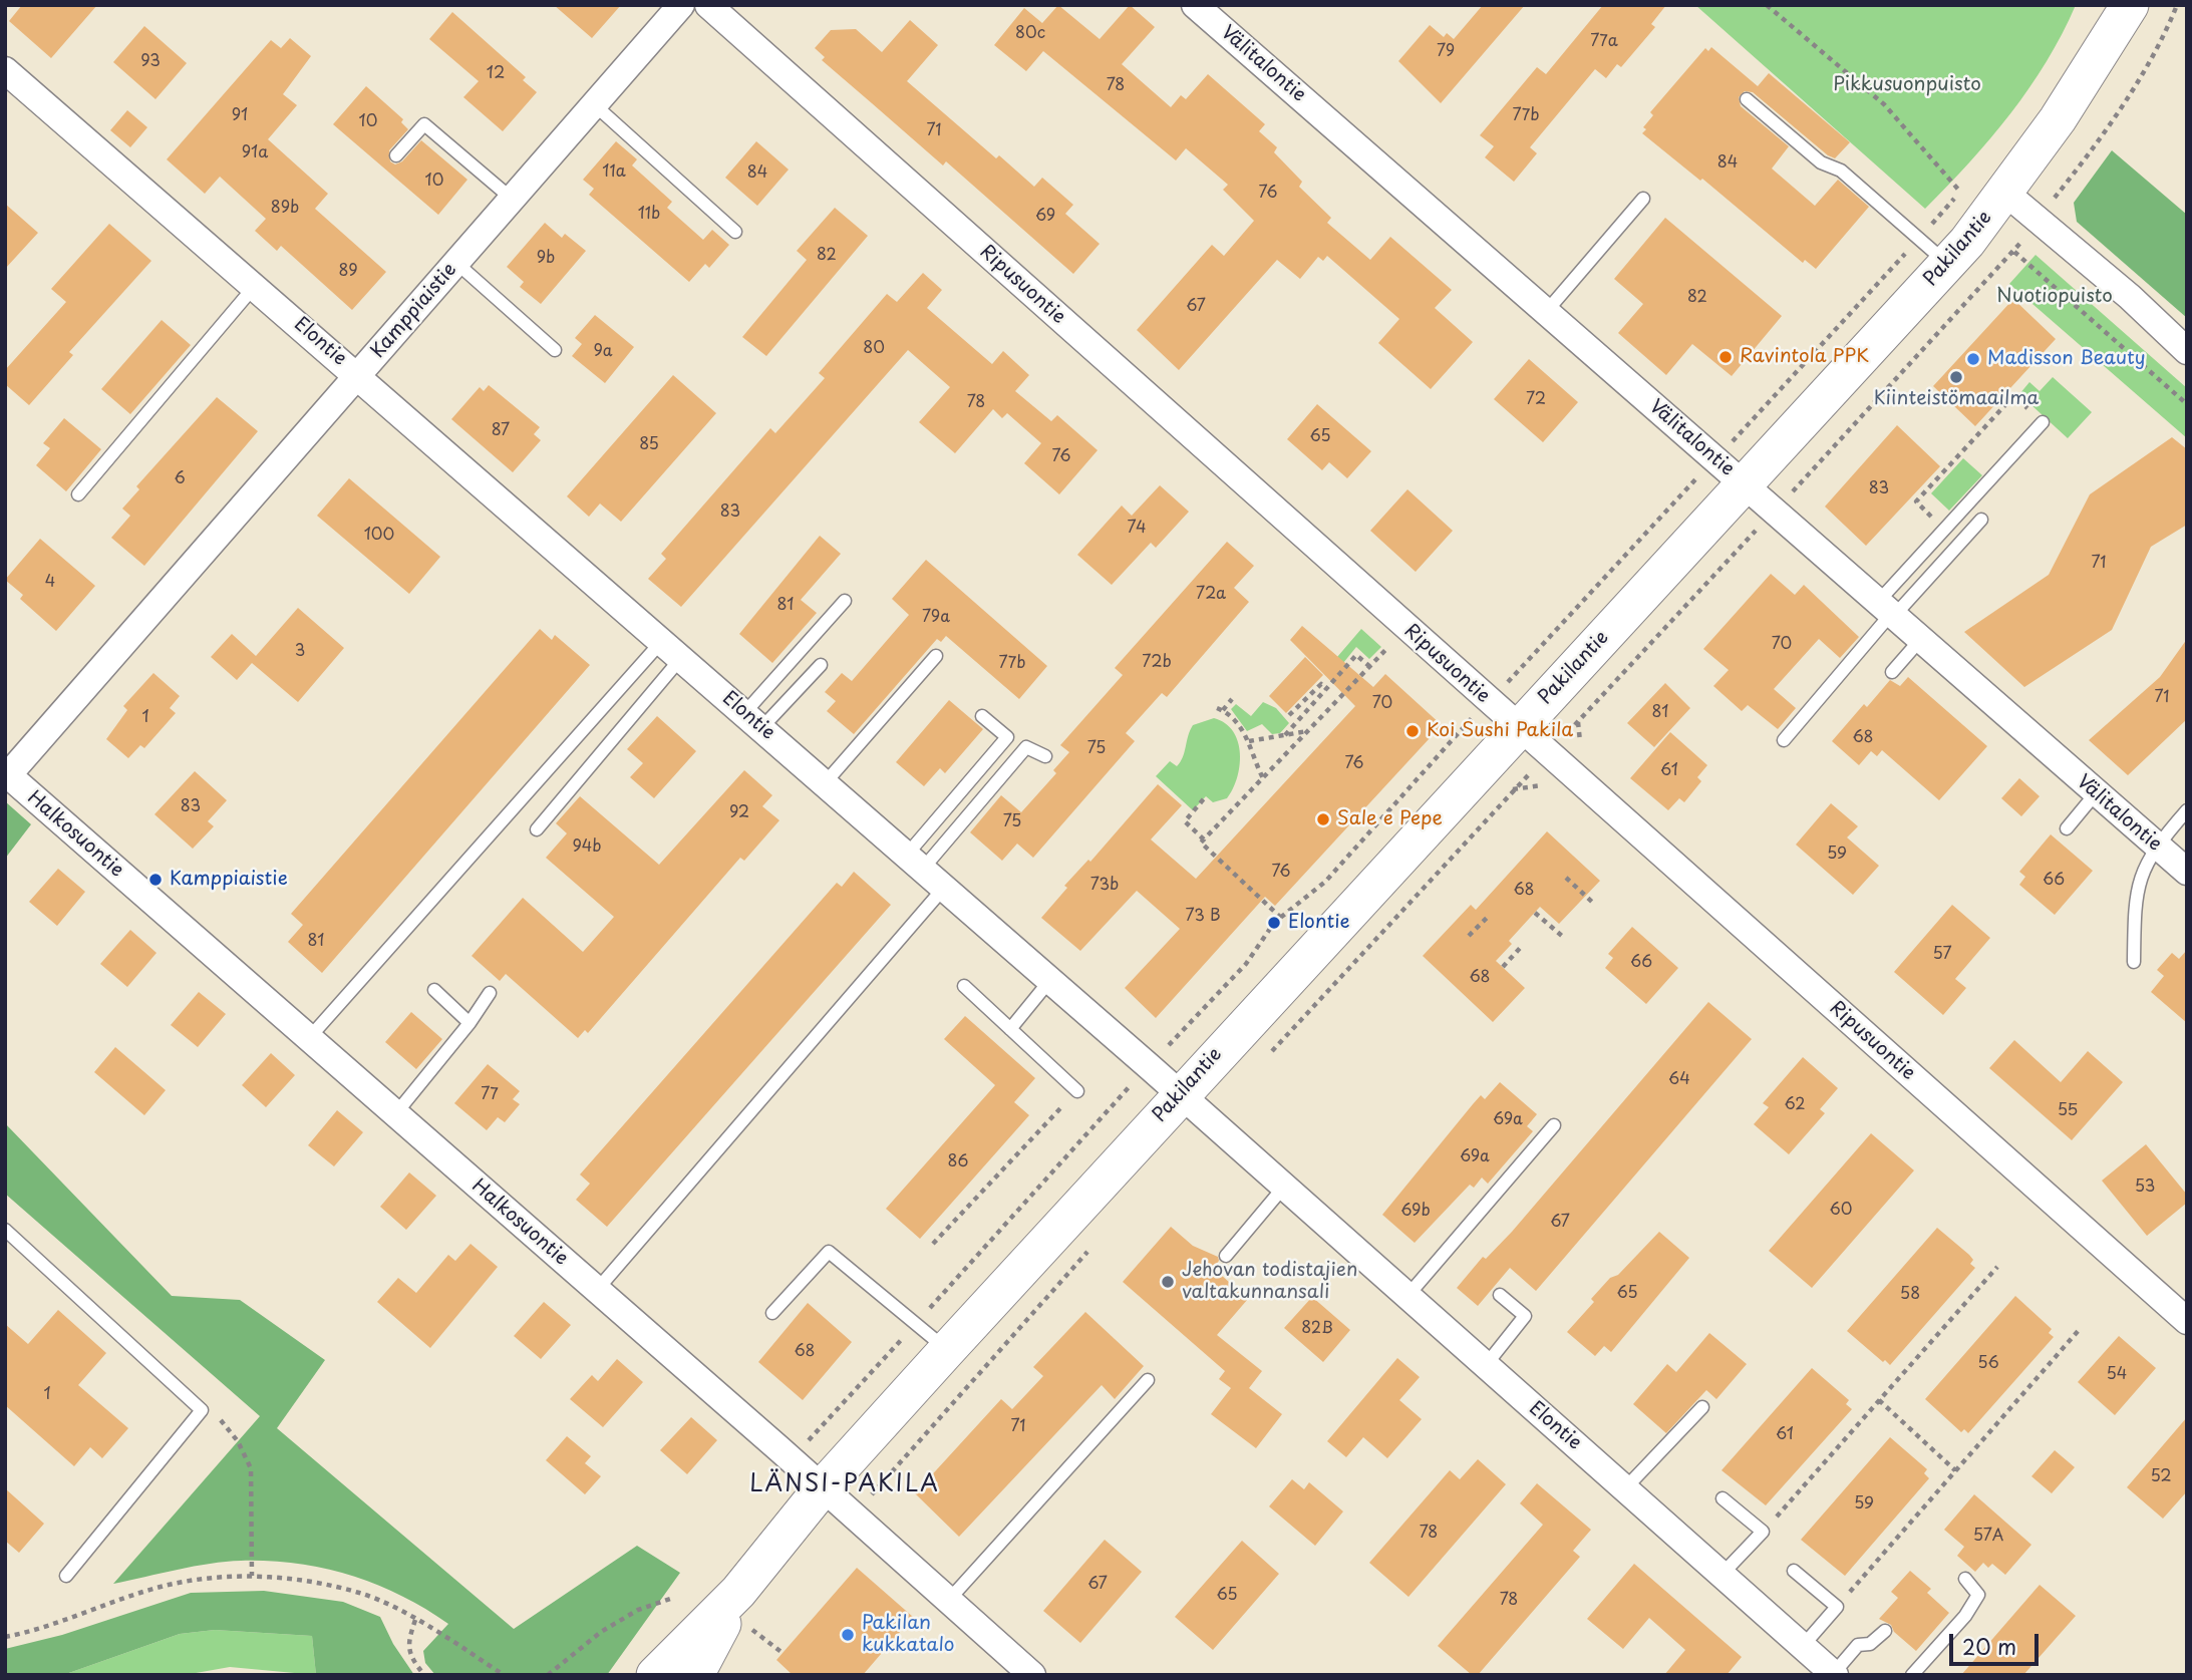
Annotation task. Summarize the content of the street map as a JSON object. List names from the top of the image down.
{
  "streets": {
    "main road": ["Pakilantie"],
    "street": [
      "Välitalontie",
      "Ripusuontie",
      "Kamppiaistie",
      "Elontie",
      "Halkosuontie"
    ]
  },
  "crossings": [
    ["Välitalontie", "Pakilantie"],
    ["Pakilantie", "Ripusuontie"],
    ["Pakilantie", "Elontie"],
    ["Pakilantie", "Halkosuontie"],
    ["Kamppiaistie", "Elontie"],
    ["Kamppiaistie", "Halkosuontie"]
  ],
  "districts": ["LÄNSI-PAKILA"],
  "parks": ["Pikkusuonpuisto", "Nuotiopuisto"],
  "places": [
    "Ravintola PPK",
    "Madisson Beauty",
    "Kiinteistömaailma",
    "Koi Sushi Pakila",
    "Sale e Pepe",
    "Kamppiaistie",
    "Elontie",
    "Jehovan todistajien valtakunnansali",
    "Pakilan kukkatalo"
  ],
  "house_numbers": [
    "80c",
    "77a",
    "79",
    "93",
    "12",
    "78",
    "91",
    "77b",
    "10",
    "71",
    "91a",
    "84",
    "11a",
    "84",
    "10",
    "76",
    "89b",
    "11b",
    "69",
    "82",
    "9b",
    "89",
    "82",
    "67",
    "80",
    "9a",
    "72",
    "78",
    "87",
    "65",
    "85",
    "76",
    "6",
    "83",
    "83",
    "74",
    "100",
    "71",
    "4",
    "72a",
    "81",
    "79a",
    "70",
    "3",
    "72b",
    "77b",
    "71",
    "70",
    "81",
    "1",
    "68",
    "75",
    "76",
    "61",
    "83",
    "92",
    "75",
    "94b",
    "59",
    "76",
    "66",
    "73b",
    "68",
    "73 B",
    "81",
    "57",
    "66",
    "68",
    "64",
    "77",
    "62",
    "55",
    "69a",
    "69a",
    "86",
    "53",
    "60",
    "69b",
    "67",
    "65",
    "58",
    "82B",
    "68",
    "56",
    "54",
    "1",
    "71",
    "61",
    "52",
    "59",
    "78",
    "57A",
    "67",
    "65",
    "78"
  ],
  "scale_bar": "20 m"
}
